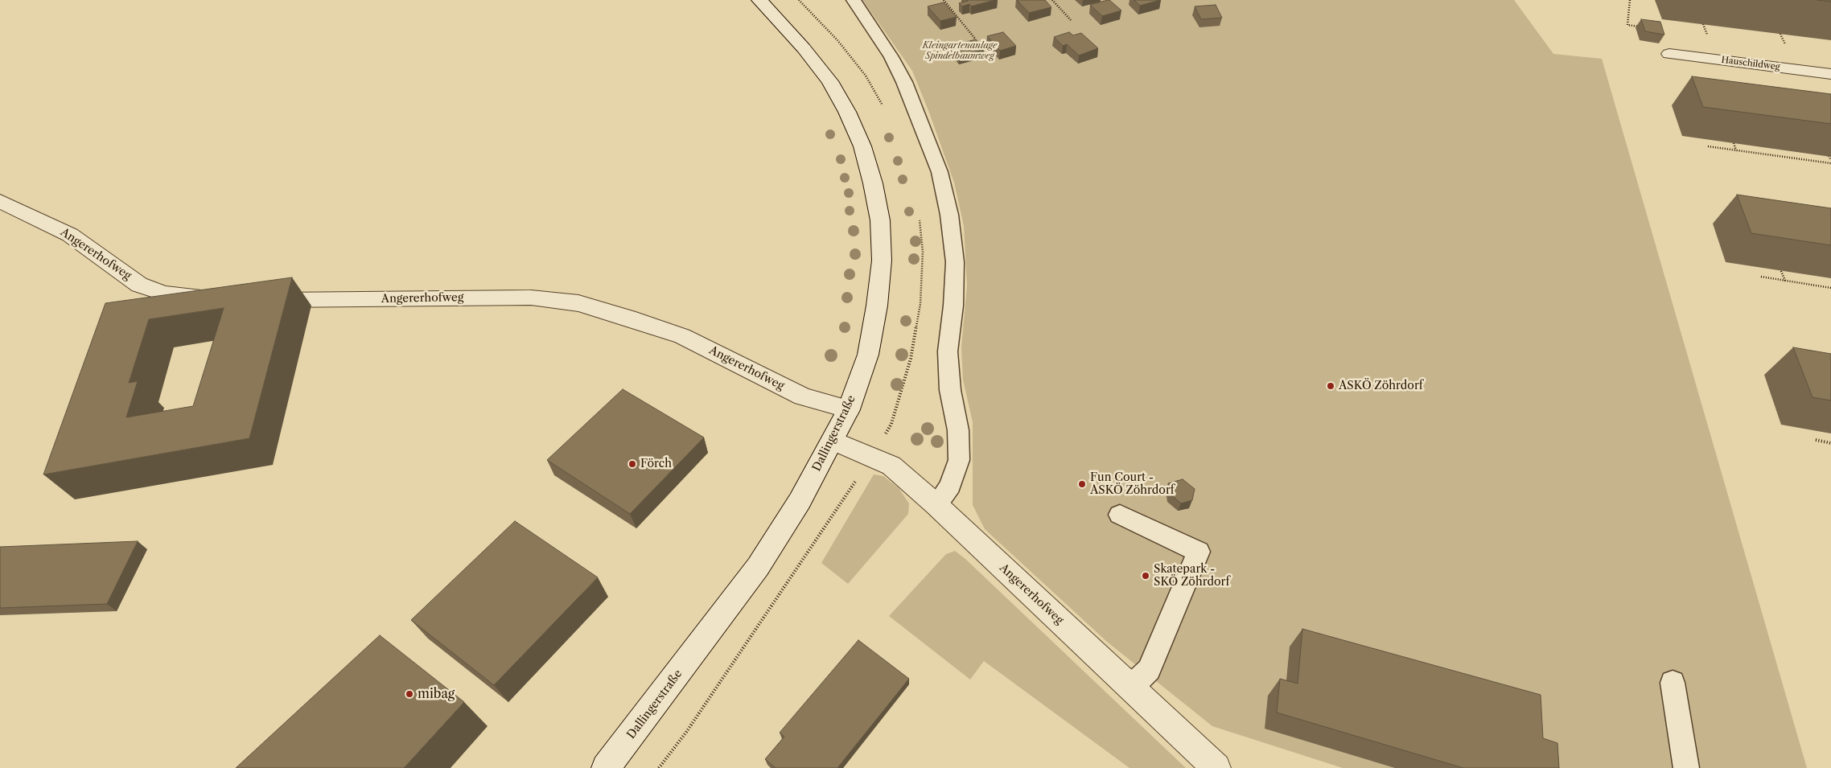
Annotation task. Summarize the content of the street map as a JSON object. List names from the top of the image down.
{
  "streets": {
    "street": ["Hauschildweg", "Angererhofweg", "Dallingerstraße"]
  },
  "crossings": [
    ["Angererhofweg", "Dallingerstraße"]
  ],
  "parks": ["Kleingartenanlage Spindelbaumweg"],
  "places": [
    "ASKÖ Zöhrdorf",
    "Förch",
    "Fun Court - ASKÖ Zöhrdorf",
    "Skatepark - SKÖ Zöhrdorf",
    "mibag"
  ]
}
